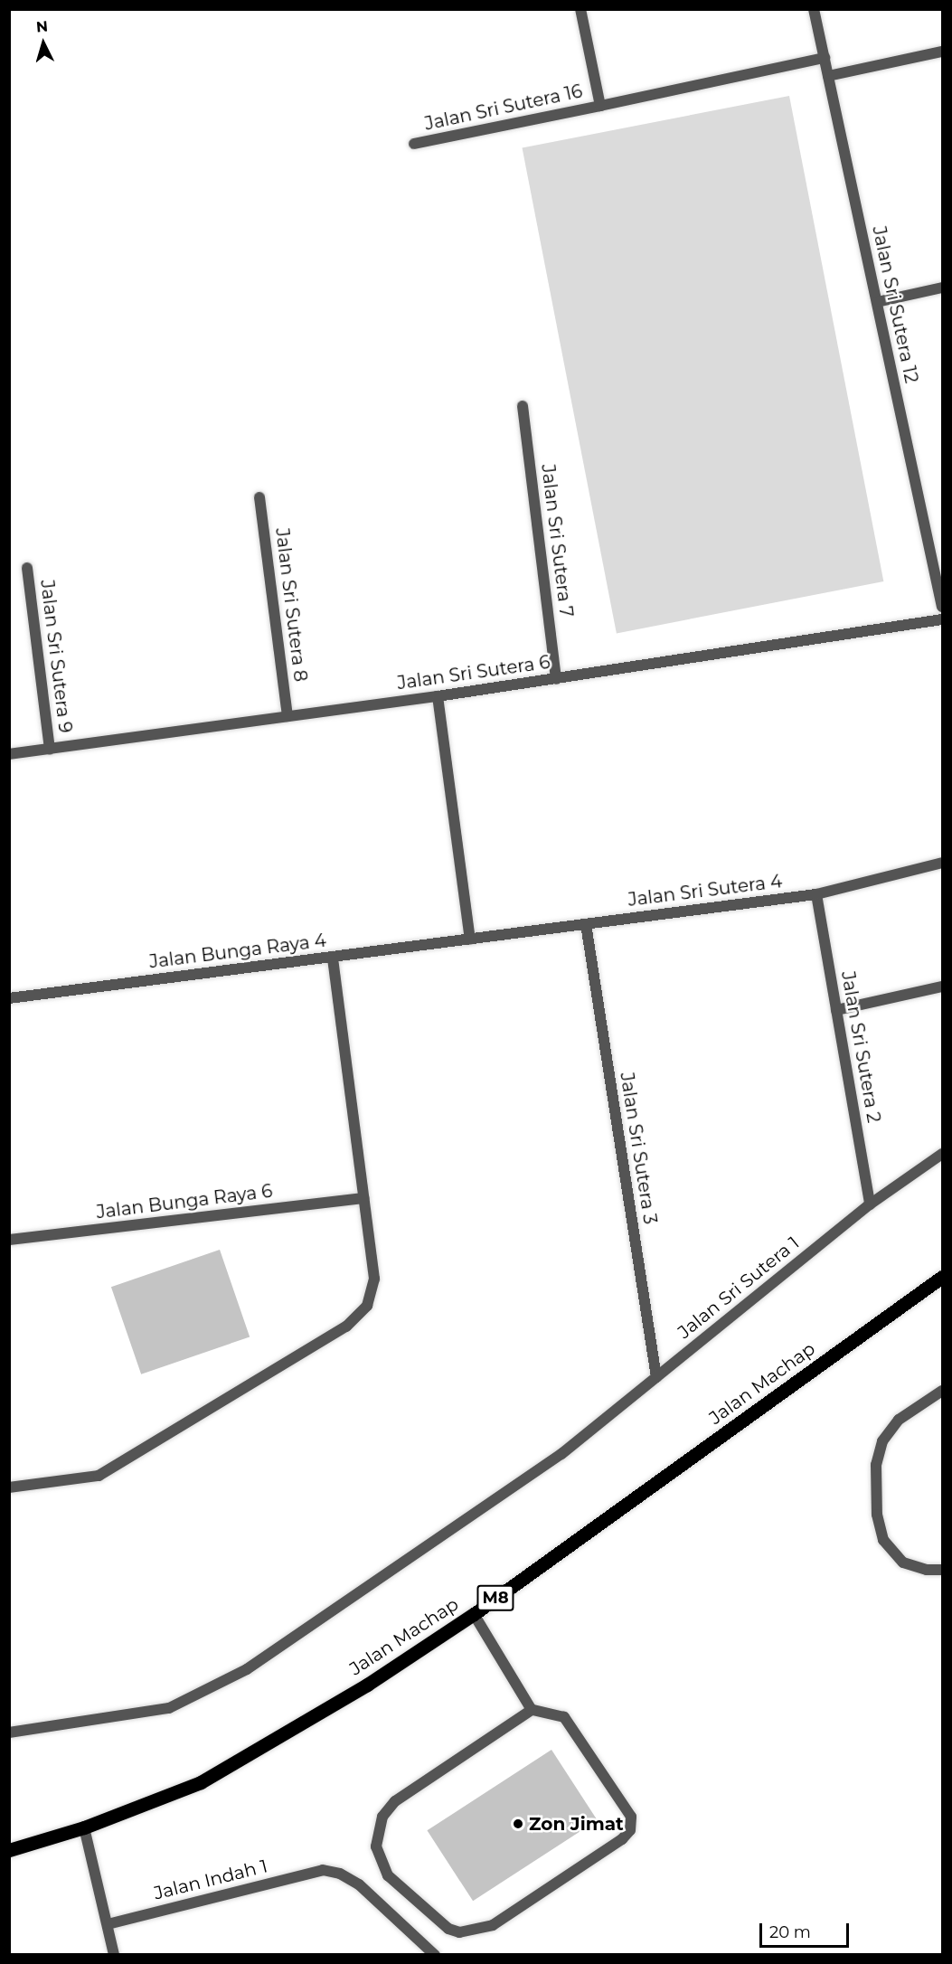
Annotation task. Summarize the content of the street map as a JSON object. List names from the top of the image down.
{
  "streets": {
    "main road": ["Jalan Machap", "M8"],
    "street": [
      "Jalan Sri Sutera 16",
      "Jalan Sri Sutera 12",
      "Jalan Sri Sutera 7",
      "Jalan Sri Sutera 8",
      "Jalan Sri Sutera 9",
      "Jalan Sri Sutera 6",
      "Jalan Sri Sutera 4",
      "Jalan Bunga Raya 4",
      "Jalan Sri Sutera 2",
      "Jalan Sri Sutera 3",
      "Jalan Bunga Raya 6",
      "Jalan Sri Sutera 1",
      "Jalan Indah 1"
    ]
  },
  "crossings": [
    ["Jalan Sri Sutera 7", "Jalan Sri Sutera 6"],
    ["Jalan Sri Sutera 8", "Jalan Sri Sutera 6"],
    ["Jalan Sri Sutera 9", "Jalan Sri Sutera 6"],
    ["Jalan Sri Sutera 4", "Jalan Bunga Raya 4"],
    ["Jalan Sri Sutera 4", "Jalan Sri Sutera 2"],
    ["Jalan Sri Sutera 4", "Jalan Sri Sutera 3"],
    ["Jalan Sri Sutera 2", "Jalan Sri Sutera 1"],
    ["Jalan Sri Sutera 3", "Jalan Sri Sutera 1"]
  ],
  "places": ["Zon Jimat"],
  "scale_bar": "20 m",
  "north": "top"
}
